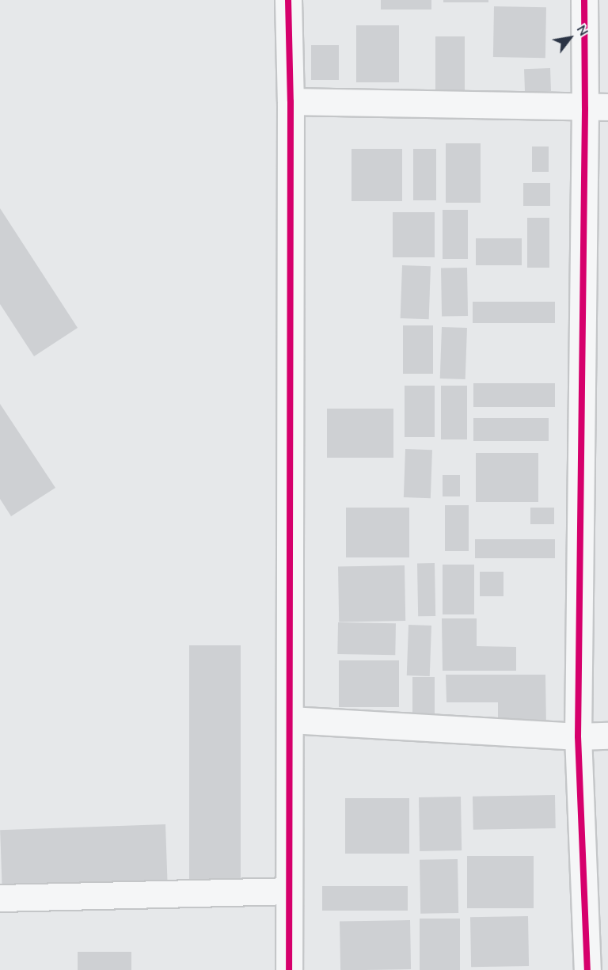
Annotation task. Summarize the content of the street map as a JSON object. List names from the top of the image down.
{
  "north": "top right"
}
